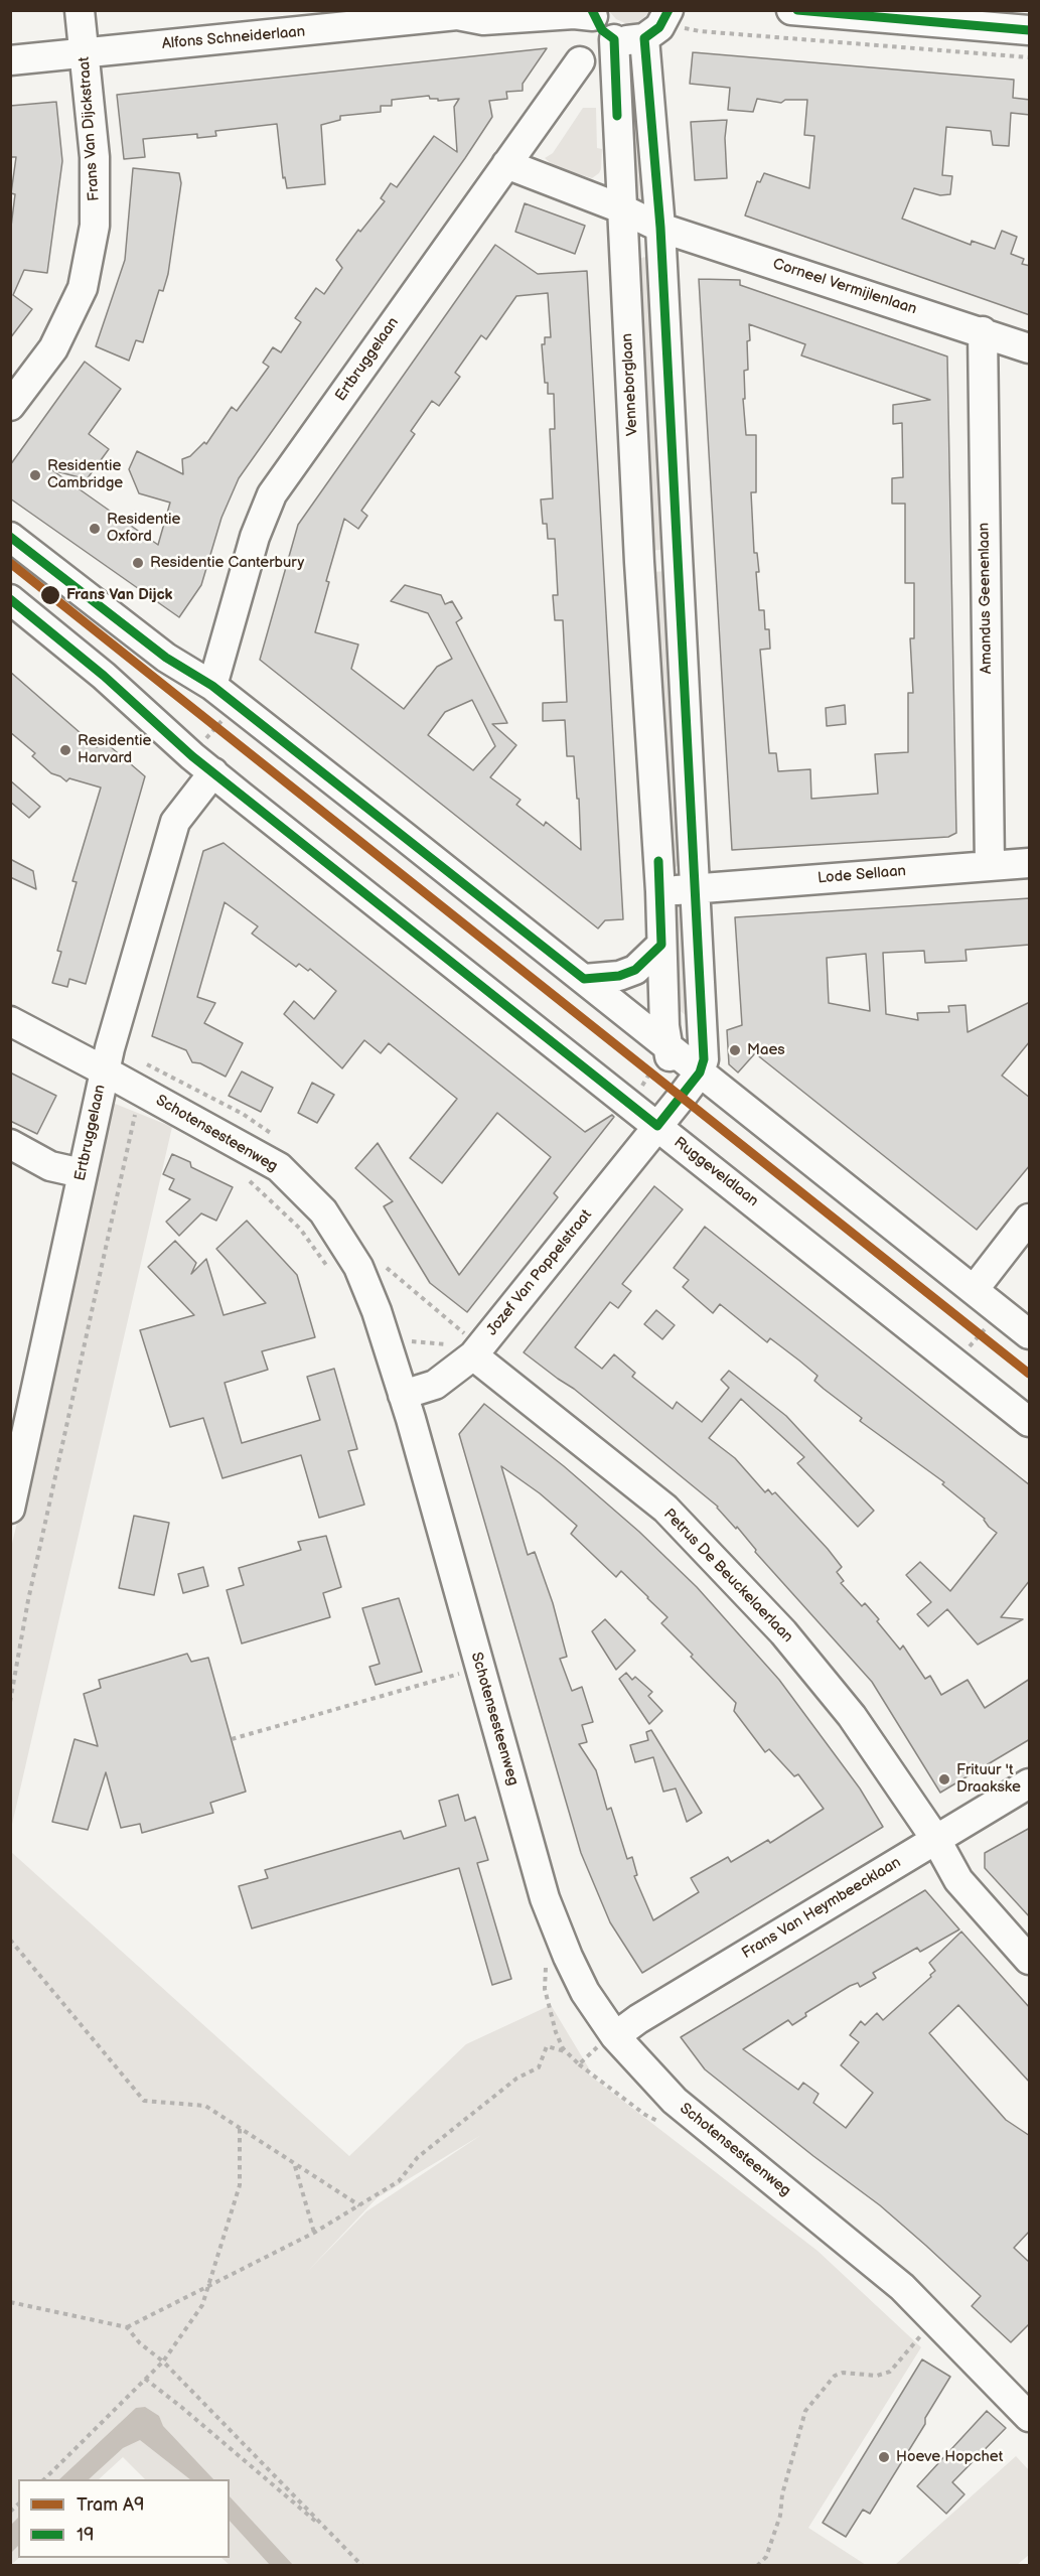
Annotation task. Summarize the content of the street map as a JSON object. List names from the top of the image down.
{
  "streets": {
    "street": [
      "Alfons Schneiderlaan",
      "Frans Van Dijckstraat",
      "Corneel Vermijlenlaan",
      "Ertbruggelaan",
      "Venneborglaan",
      "Amandus Geenenlaan",
      "Lode Sellaan",
      "Schotensesteenweg",
      "Ruggeveldlaan",
      "Jozef Van Poppelstraat",
      "Petrus De Beuckelaerlaan",
      "Frans Van Heymbeecklaan"
    ]
  },
  "crossings": [
    ["Alfons Schneiderlaan", "Frans Van Dijckstraat"],
    ["Corneel Vermijlenlaan", "Amandus Geenenlaan"],
    ["Ertbruggelaan", "Schotensesteenweg"],
    ["Ertbruggelaan", "Ruggeveldlaan"],
    ["Amandus Geenenlaan", "Lode Sellaan"],
    ["Schotensesteenweg", "Jozef Van Poppelstraat"],
    ["Schotensesteenweg", "Frans Van Heymbeecklaan"],
    ["Ruggeveldlaan", "Jozef Van Poppelstraat"],
    ["Jozef Van Poppelstraat", "Petrus De Beuckelaerlaan"],
    ["Petrus De Beuckelaerlaan", "Frans Van Heymbeecklaan"]
  ],
  "places": [
    "Residentie Cambridge",
    "Residentie Oxford",
    "Residentie Canterbury",
    "Frans Van Dijck",
    "Residentie Harvard",
    "Maes",
    "Frituur 't Draakske",
    "Hoeve Hopchet"
  ],
  "lines": ["transit line 19", "tram line A9"],
  "legend": ["Tram A9", "19"]
}
